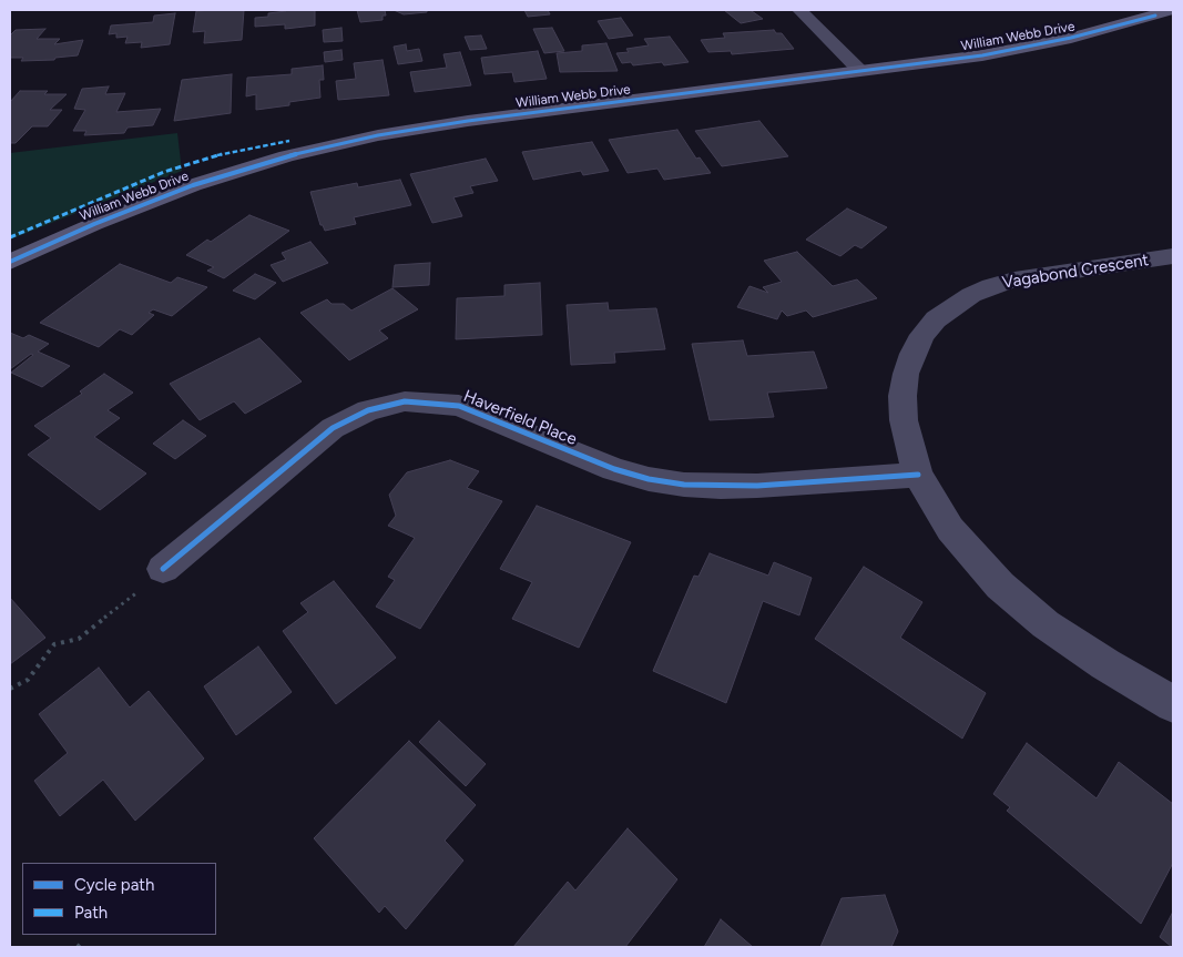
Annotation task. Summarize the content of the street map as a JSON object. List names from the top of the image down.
{
  "streets": {
    "main road": ["William Webb Drive"],
    "street": ["Vagabond Crescent", "Haverfield Place"]
  },
  "crossings": [
    ["Vagabond Crescent", "Haverfield Place"]
  ],
  "legend": ["Cycle path", "Path"]
}
